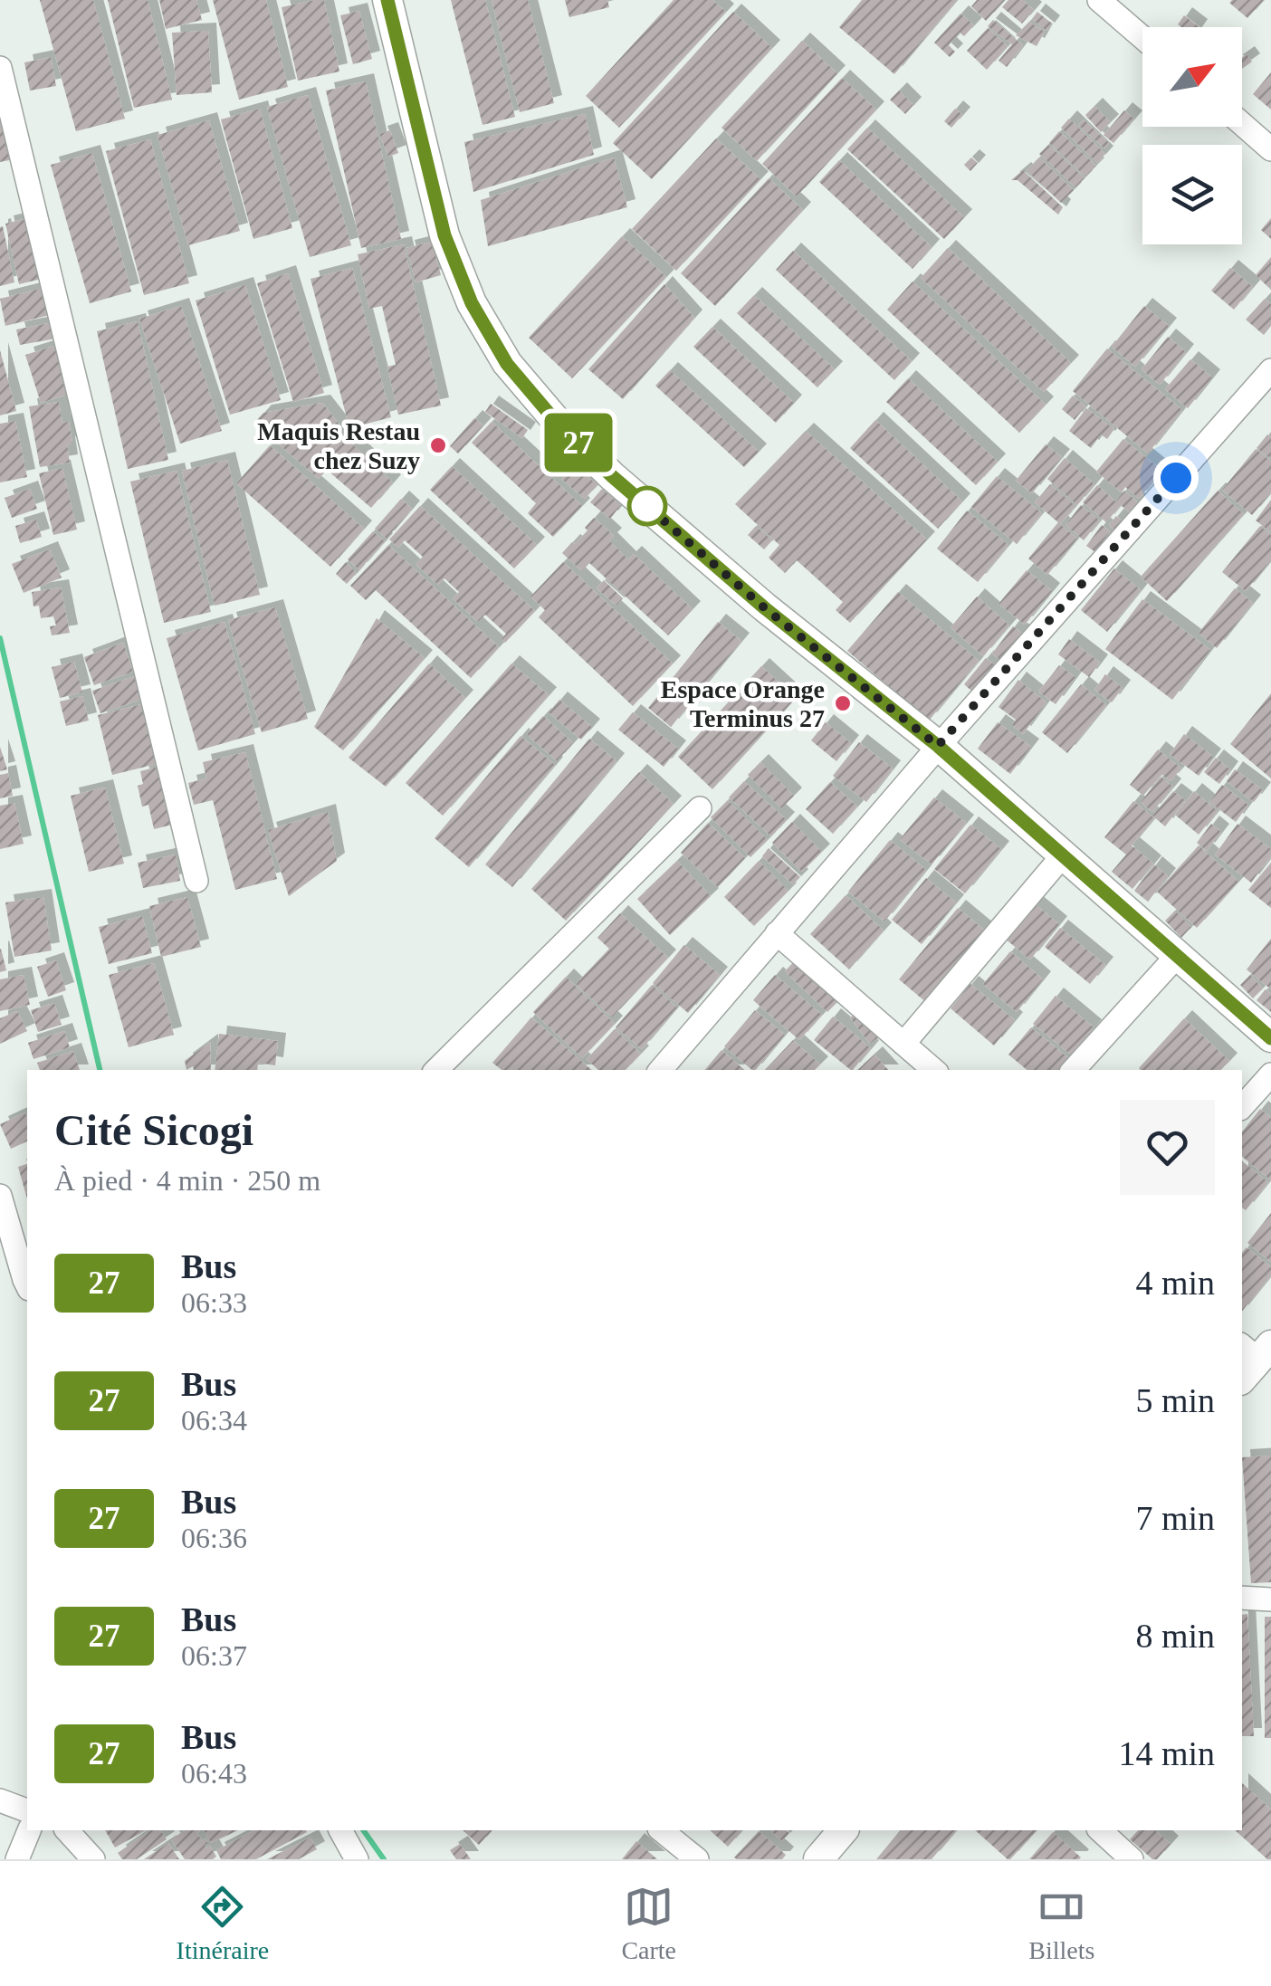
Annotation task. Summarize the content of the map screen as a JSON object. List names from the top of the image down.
{
  "places": ["Maquis Restau chez Suzy", "Espace Orange Terminus 27"],
  "lines": ["bus line 27"],
  "north": "top right",
  "page": {
    "on_map": "27",
    "heading": ["Cité Sicogi", "À pied · 4 min · 250 m"],
    "list": [
      {
        "mark": "27",
        "name": "Bus",
        "note": "06:33",
        "value": "4 min"
      },
      {
        "mark": "27",
        "name": "Bus",
        "note": "06:34",
        "value": "5 min"
      },
      {
        "mark": "27",
        "name": "Bus",
        "note": "06:36",
        "value": "7 min"
      },
      {
        "mark": "27",
        "name": "Bus",
        "note": "06:37",
        "value": "8 min"
      },
      {
        "mark": "27",
        "name": "Bus",
        "note": "06:43",
        "value": "14 min"
      }
    ],
    "tabs": ["Itinéraire", "Carte", "Billets"]
  }
}
